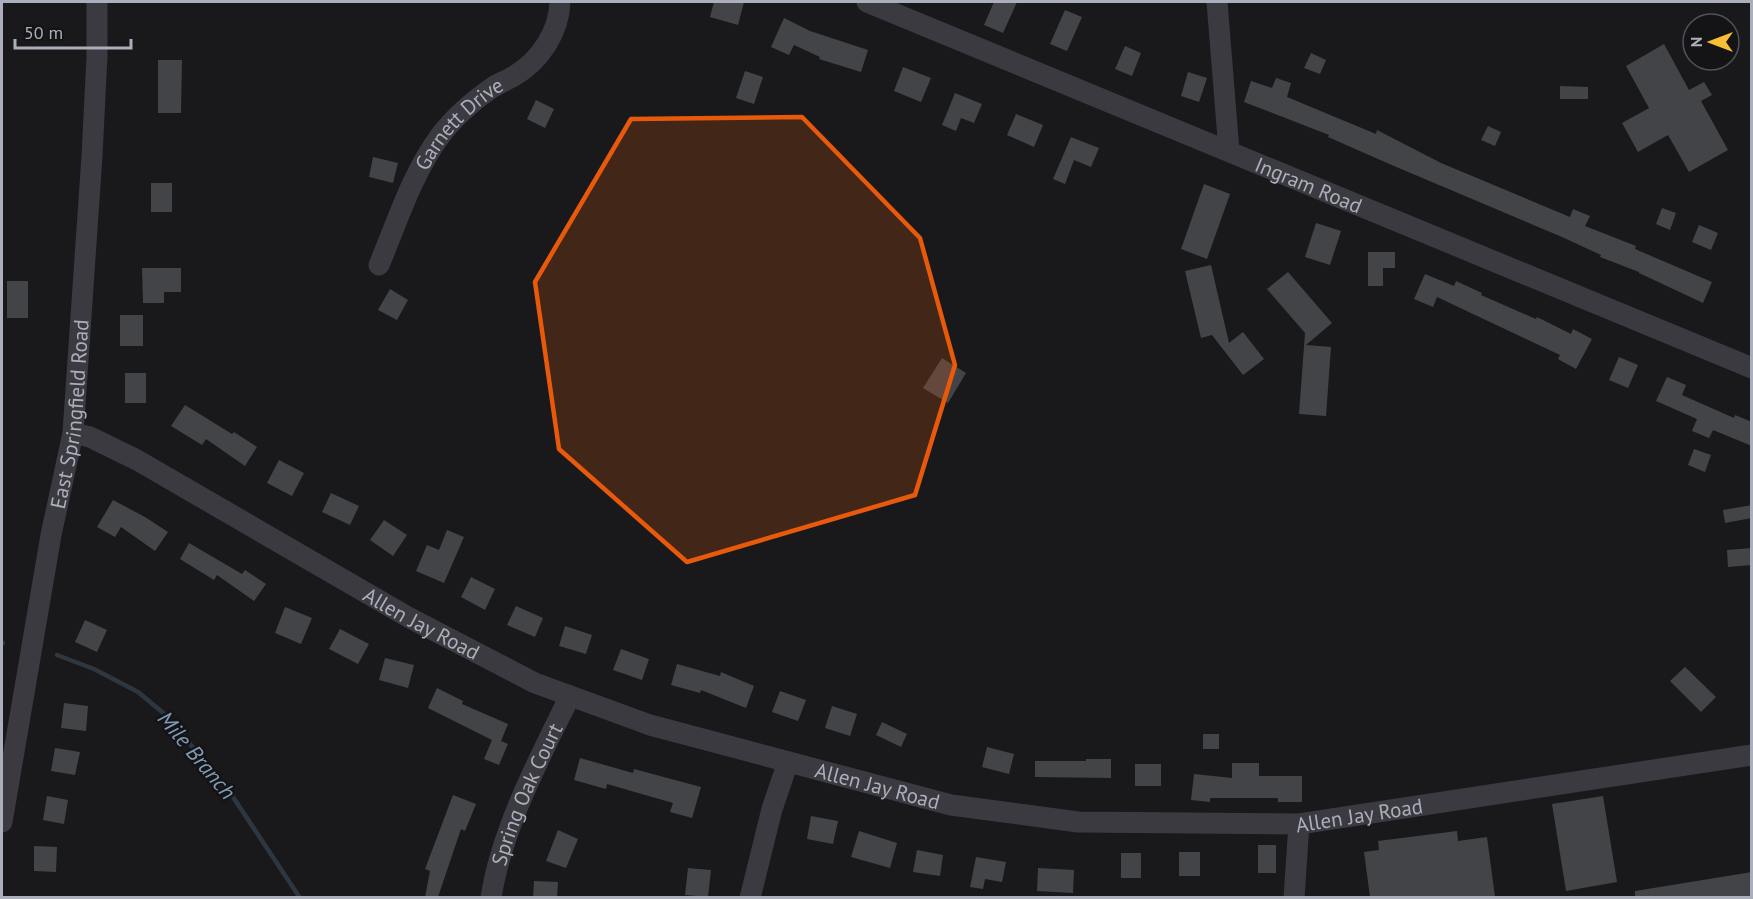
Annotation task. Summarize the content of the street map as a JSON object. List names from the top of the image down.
{
  "streets": {
    "street": [
      "Garnett Drive",
      "Ingram Road",
      "East Springfield Road",
      "Allen Jay Road",
      "Spring Oak Court"
    ]
  },
  "crossings": [
    ["East Springfield Road", "Allen Jay Road"],
    ["Allen Jay Road", "Spring Oak Court"]
  ],
  "water": ["Mile Branch"],
  "scale_bar": "50 m",
  "north": "left"
}
